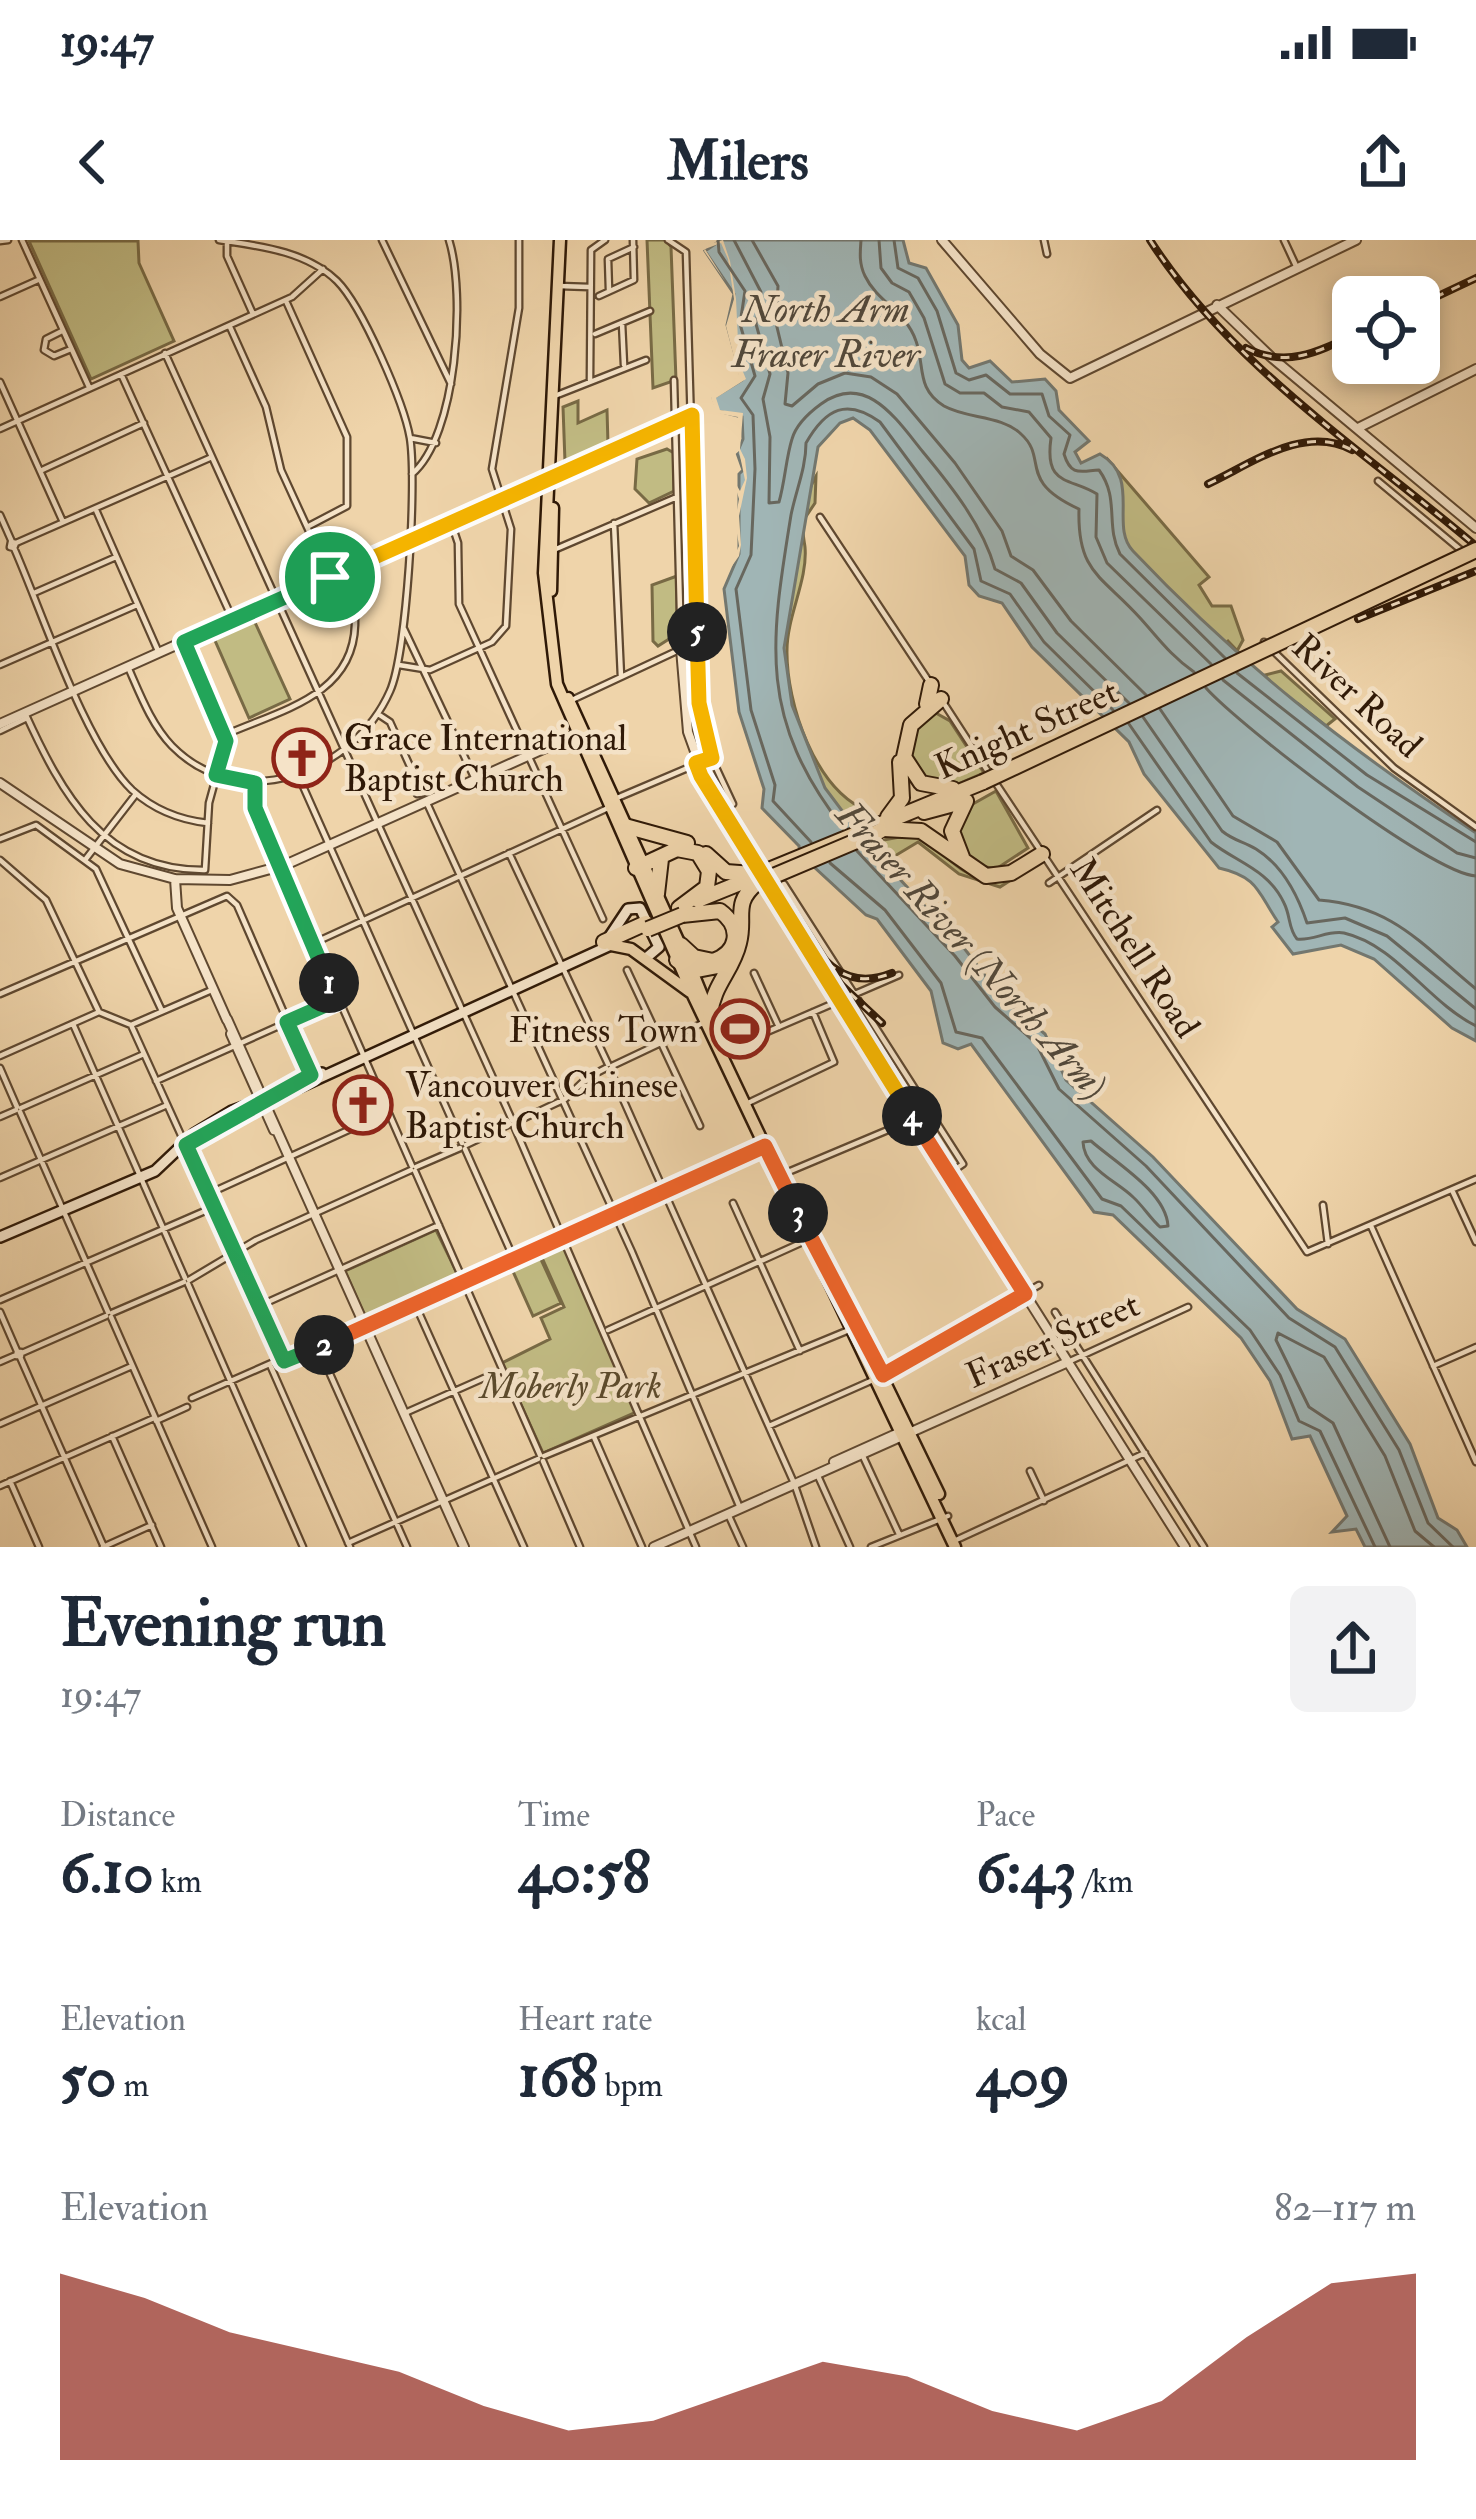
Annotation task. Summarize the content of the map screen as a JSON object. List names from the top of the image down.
{
  "streets": {
    "highway": ["Knight Street"],
    "street": ["River Road", "Mitchell Road", "Fraser Street"]
  },
  "water": ["North Arm Fraser River", "Fraser River (North Arm)"],
  "parks": ["Moberly Park"],
  "places": {
    "church": ["Grace International Baptist Church", "Vancouver Chinese Baptist Church"],
    "sports": ["Fitness Town"]
  },
  "page": {
    "status": "19:47",
    "header": "Milers",
    "pins": [
      "5",
      "1",
      "4",
      "3",
      "2"
    ],
    "heading": ["Evening run", "19:47"],
    "stats": [
      ["Distance", "6.10 km"],
      ["Time", "40:58"],
      ["Pace", "6:43 /km"],
      ["Elevation", "50 m"],
      ["Heart rate", "168 bpm"],
      ["kcal", "409"]
    ],
    "chart": ["Elevation", "82–117 m"]
  }
}
